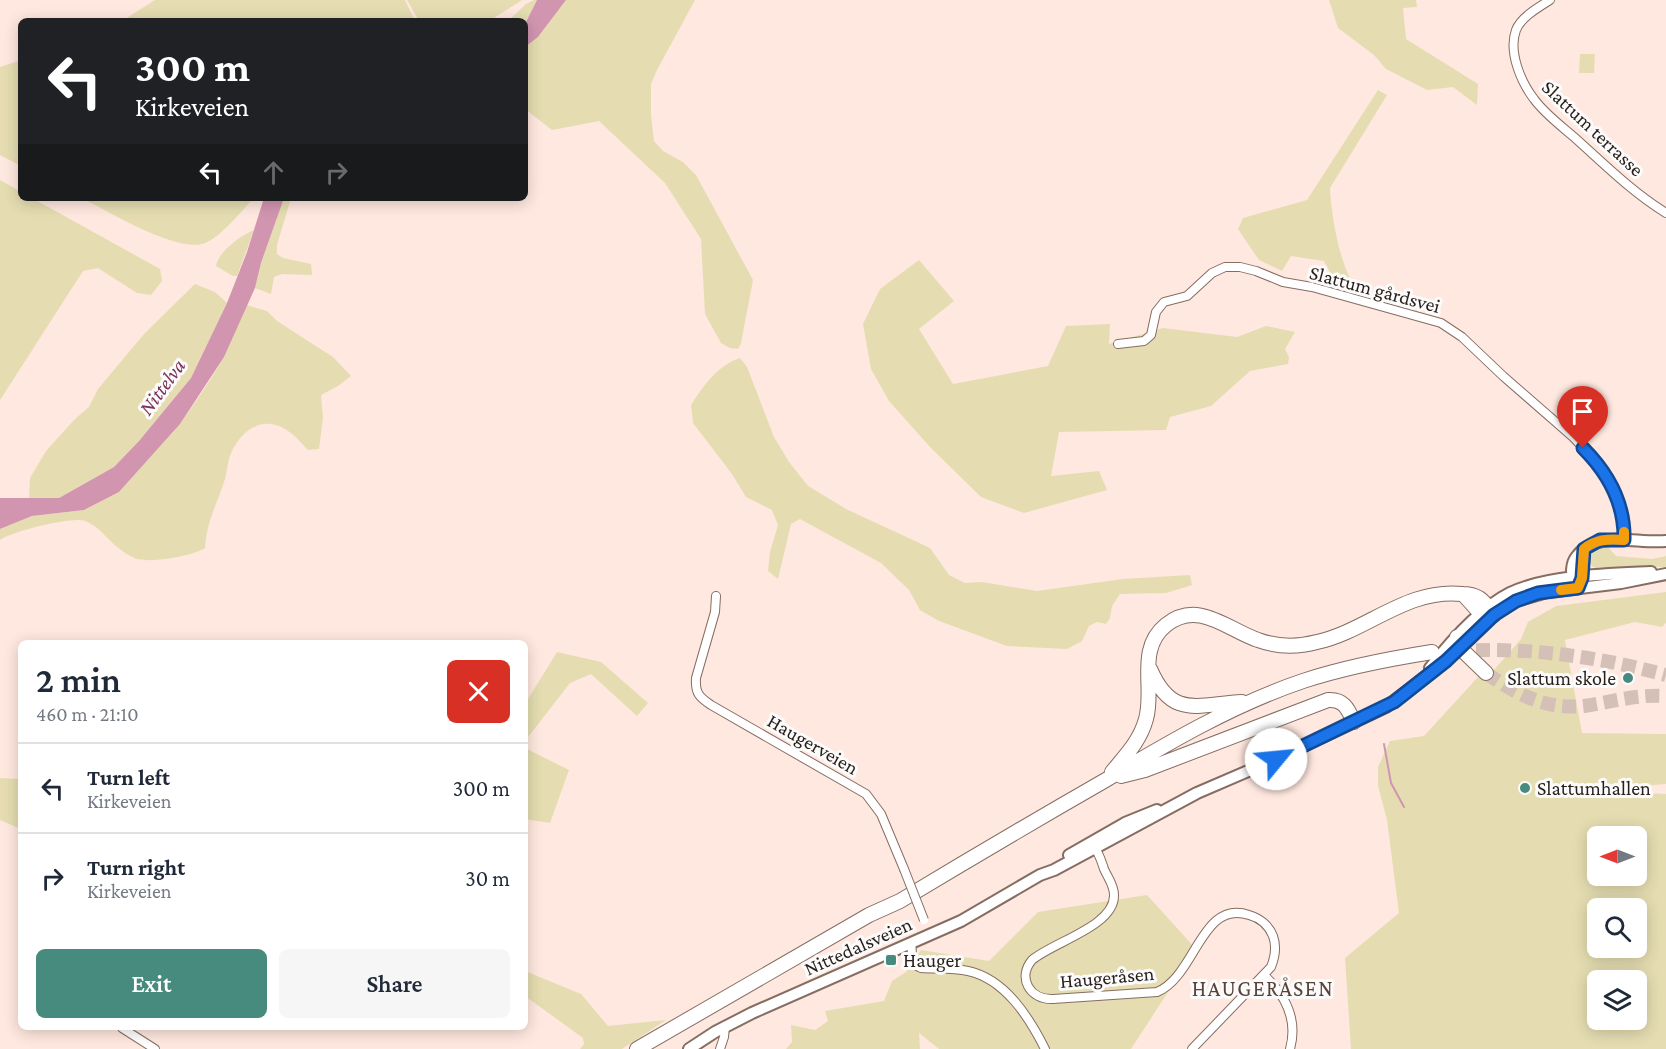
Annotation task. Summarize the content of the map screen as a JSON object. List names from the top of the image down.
{
  "streets": {
    "main road": ["Nittedalsveien"],
    "street": [
      "Slattum terrasse",
      "Slattum gårdsvei",
      "Haugerveien",
      "Haugeråsen"
    ]
  },
  "crossings": [
    ["Haugerveien", "Nittedalsveien"],
    ["Nittedalsveien", "Haugeråsen"]
  ],
  "districts": ["HAUGERÅSEN"],
  "water": ["Nittelva"],
  "places": {
    "other": ["Slattum skole", "Slattumhallen"],
    "transit": ["Hauger"]
  },
  "north": "left",
  "page": {
    "turn": ["300 m", "Kirkeveien"],
    "heading": ["2 min", "460 m · 21:10"],
    "list": [
      {
        "name": "Turn left",
        "note": "Kirkeveien",
        "value": "300 m"
      },
      {
        "name": "Turn right",
        "note": "Kirkeveien",
        "value": "30 m"
      }
    ],
    "buttons": ["Exit", "Share"]
  }
}
